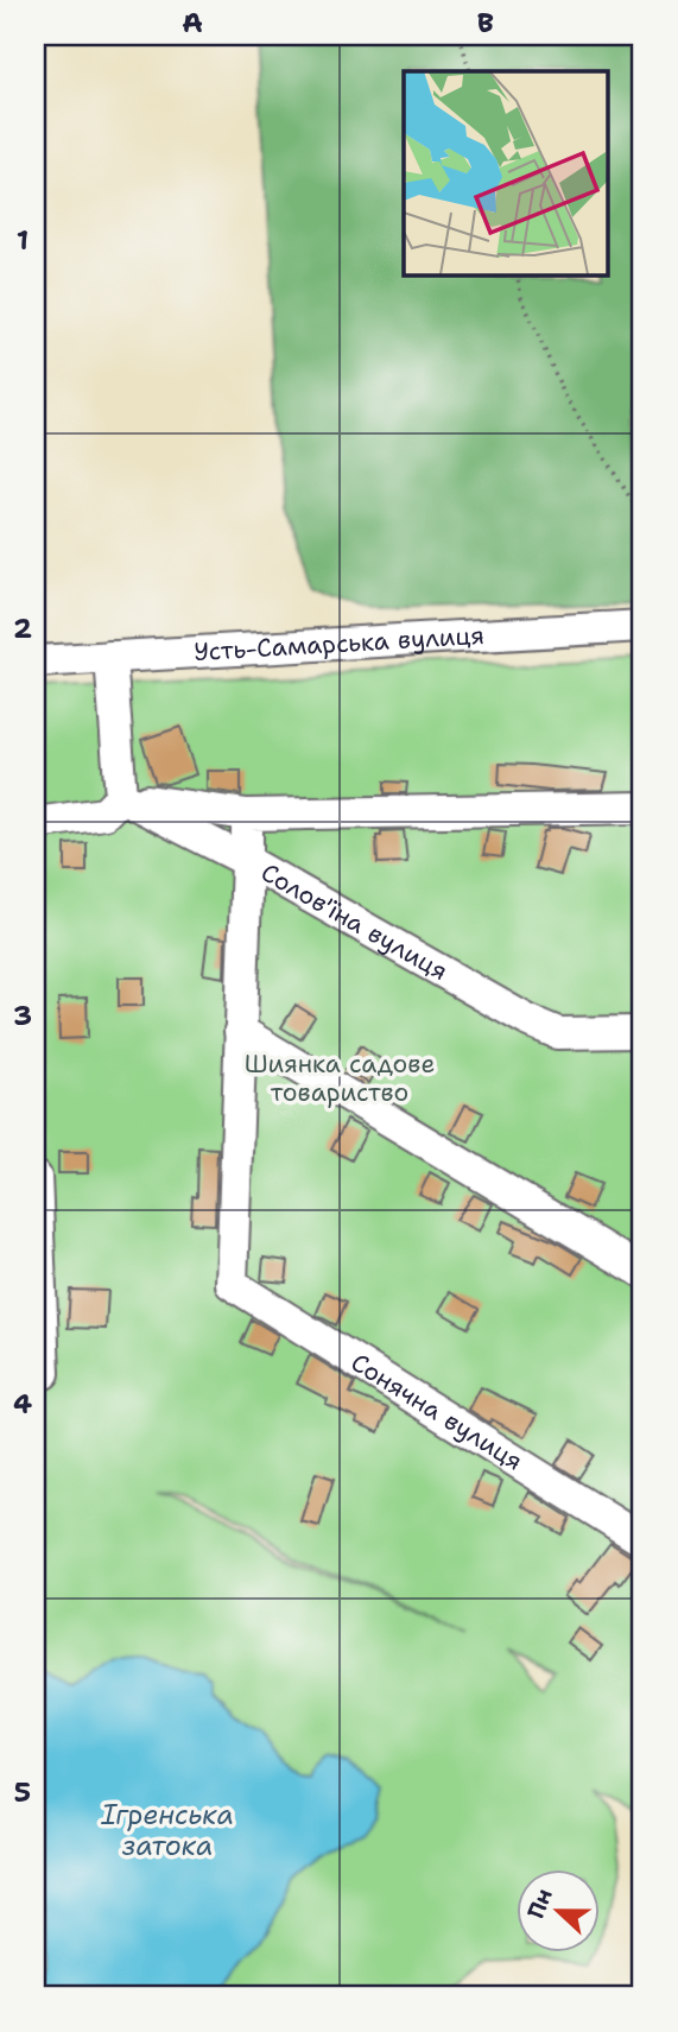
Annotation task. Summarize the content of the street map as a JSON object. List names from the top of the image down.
{
  "streets": {
    "street": ["Усть-Самарська вулиця", "Солов'їна вулиця", "Сонячна вулиця"]
  },
  "water": ["Ігренська затока"],
  "parks": ["Шиянка садове товариство"],
  "north": "left",
  "grid": {
    "columns": ["A", "B"],
    "rows": [
      "1",
      "2",
      "3",
      "4",
      "5"
    ]
  }
}
